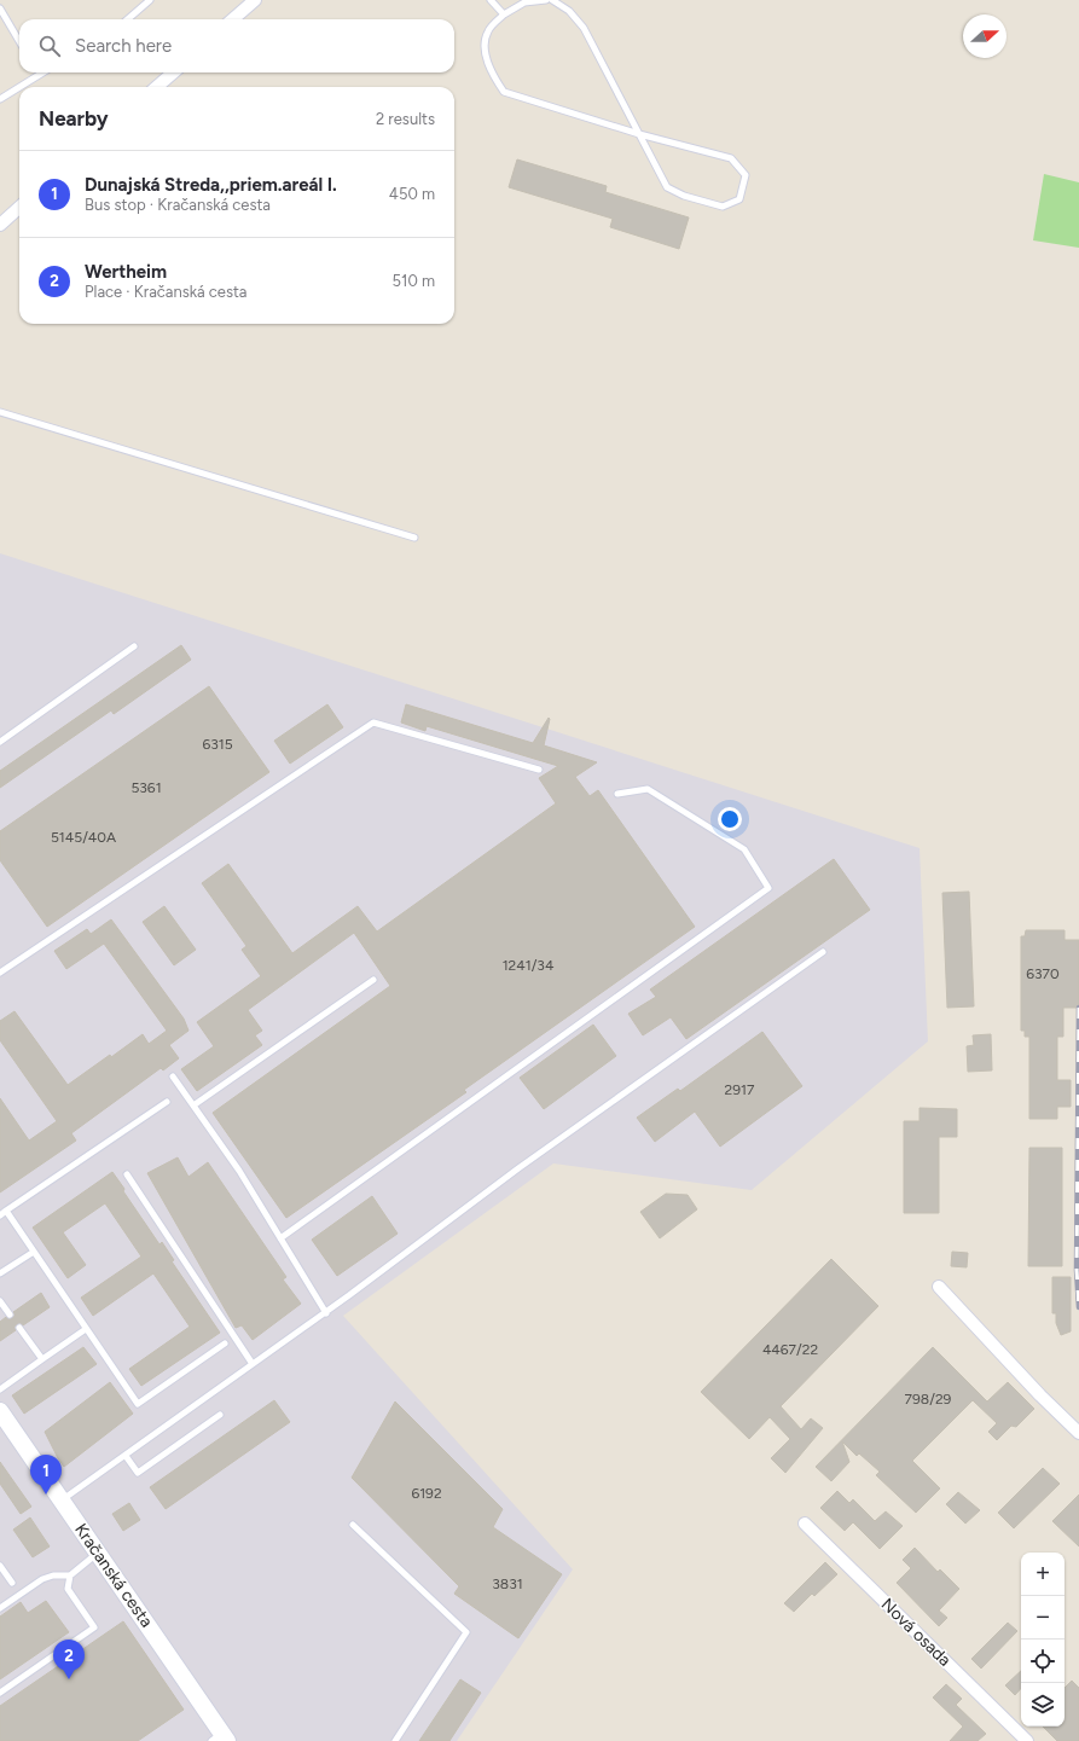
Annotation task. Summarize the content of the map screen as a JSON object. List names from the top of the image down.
{
  "streets": {
    "street": ["Kračanská cesta", "Nová osada"]
  },
  "house_numbers": [
    "6315",
    "5361",
    "5145/40A",
    "1241/34",
    "6370",
    "2917",
    "4467/22",
    "798/29",
    "6192",
    "3831"
  ],
  "north": "right",
  "page": {
    "search": "Search here",
    "heading": ["Nearby", "2 results"],
    "list": [
      {
        "mark": "1",
        "name": "Dunajská Streda,,priem.areál I.",
        "note": "Bus stop · Kračanská cesta",
        "value": "450 m"
      },
      {
        "mark": "2",
        "name": "Wertheim",
        "note": "Place · Kračanská cesta",
        "value": "510 m"
      }
    ],
    "pins": ["1", "2"],
    "map_buttons": ["+", "−"]
  }
}
